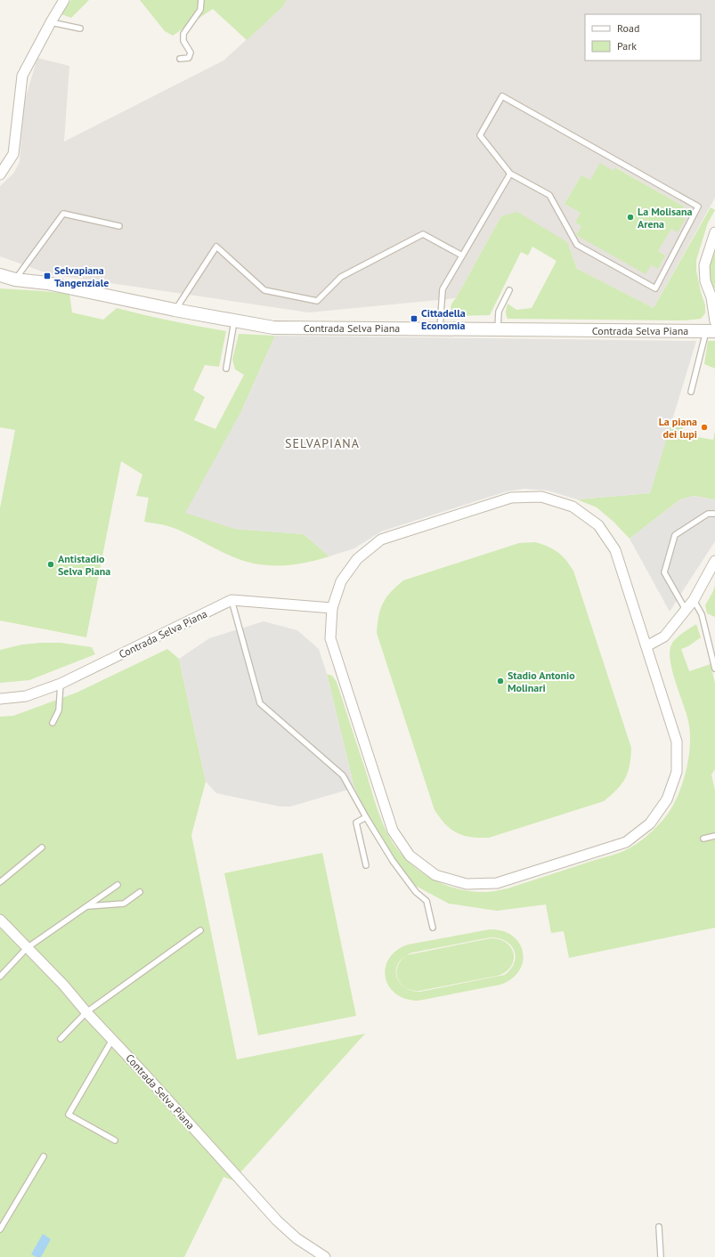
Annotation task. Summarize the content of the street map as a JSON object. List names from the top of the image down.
{
  "streets": {
    "street": ["Contrada Selva Piana"]
  },
  "districts": ["SELVAPIANA"],
  "places": {
    "other": [
      "La Molisana Arena",
      "La piana dei lupi",
      "Antistadio Selva Piana",
      "Stadio Antonio Molinari"
    ],
    "transit": ["Selvapiana Tangenziale", "Cittadella Economia"]
  },
  "legend": ["Road", "Park"]
}
